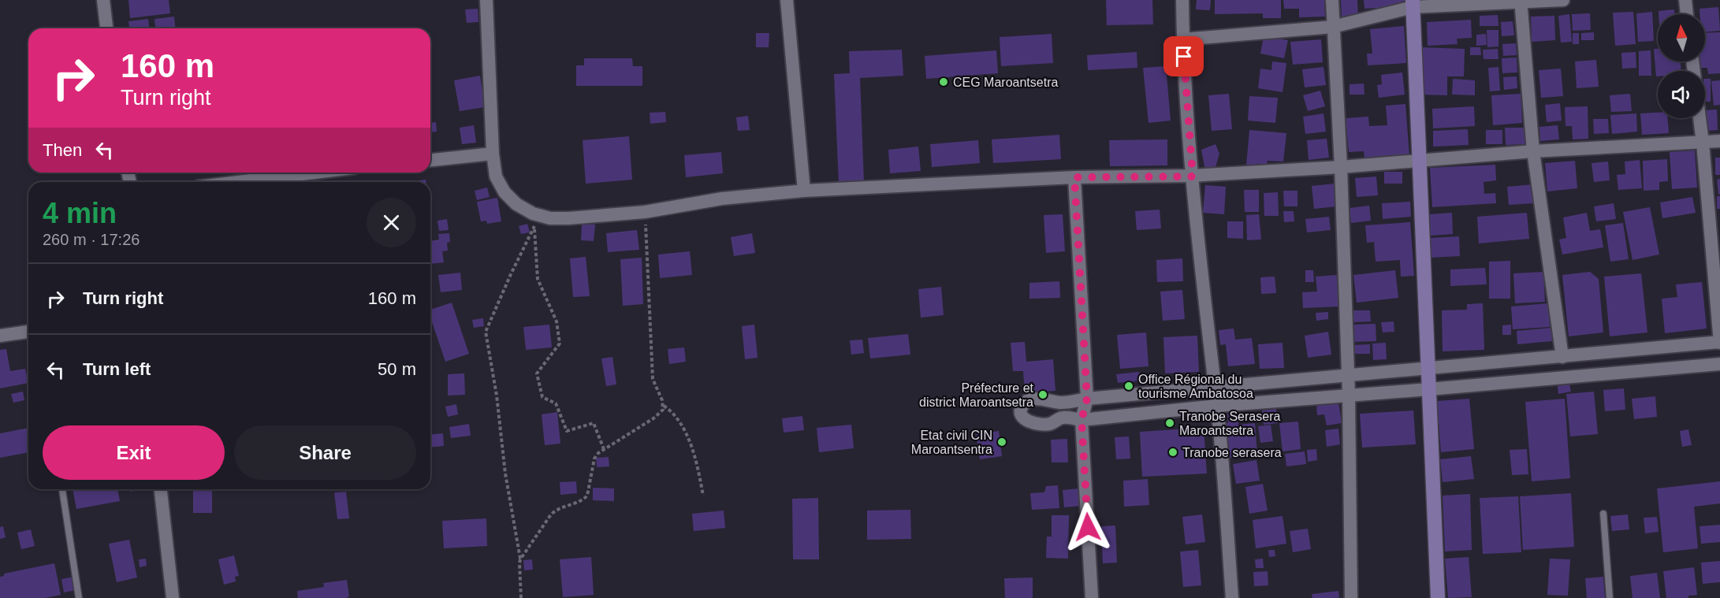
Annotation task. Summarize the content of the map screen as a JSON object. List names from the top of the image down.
{
  "places": [
    "CEG Maroantsetra",
    "Office Régional du tourisme Ambatosoa",
    "Préfecture et district Maroantsetra",
    "Tranobe Serasera Maroantsetra",
    "Etat civil CIN Maroantsentra",
    "Tranobe serasera"
  ],
  "north": "top",
  "page": {
    "turn": ["160 m", "Turn right"],
    "then": "Then",
    "heading": ["4 min", "260 m · 17:26"],
    "list": [
      {
        "name": "Turn right",
        "value": "160 m"
      },
      {
        "name": "Turn left",
        "value": "50 m"
      }
    ],
    "buttons": ["Exit", "Share"]
  }
}
